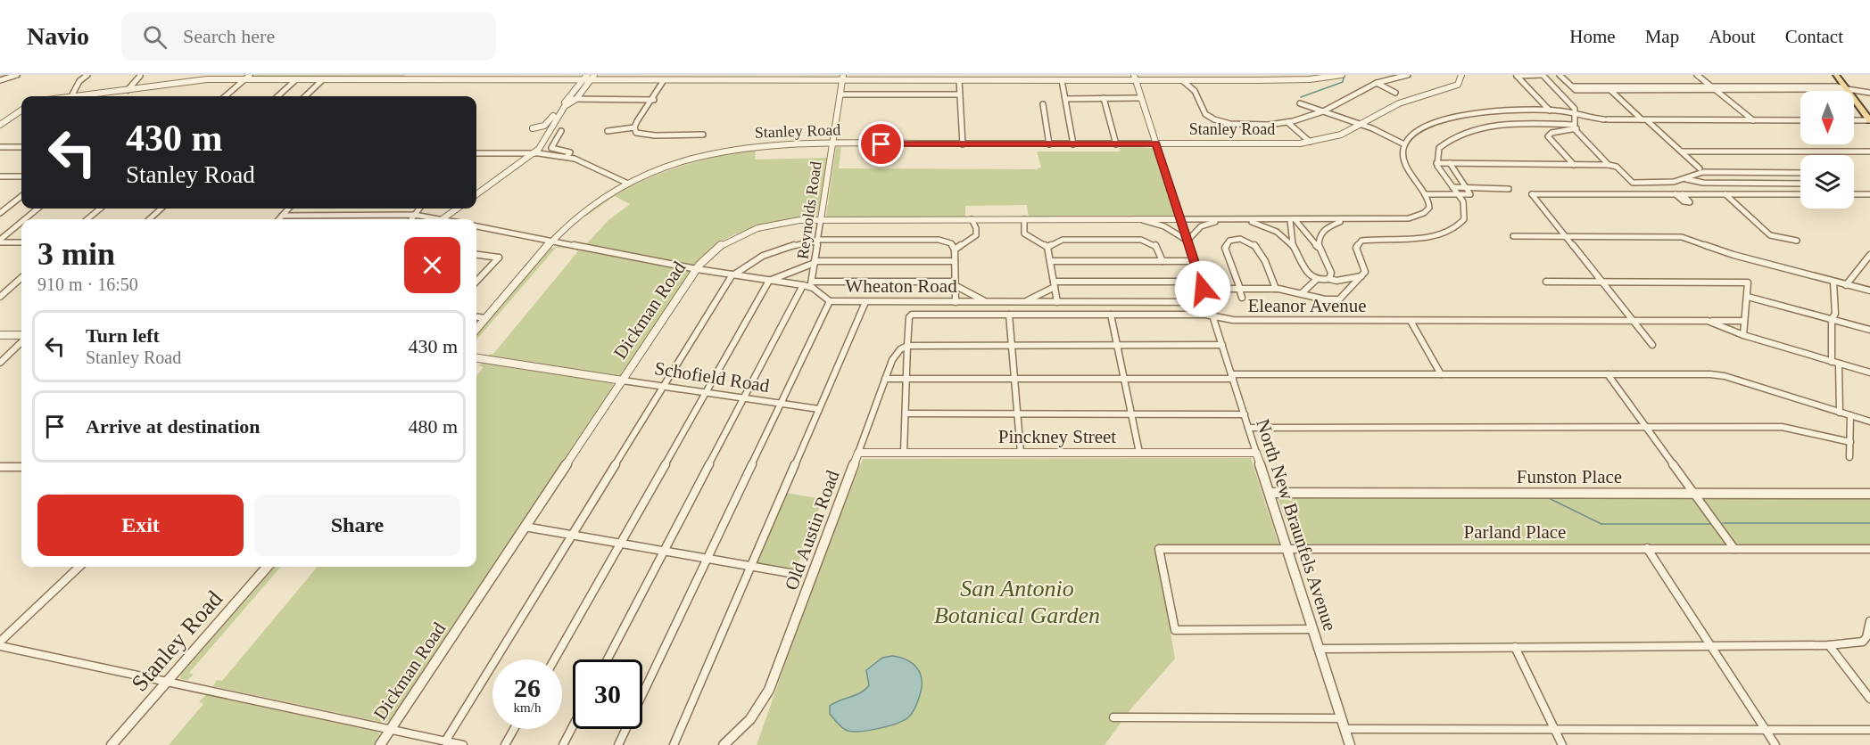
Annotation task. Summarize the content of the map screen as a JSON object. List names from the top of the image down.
{
  "streets": {
    "street": [
      "Stanley Road",
      "Reynolds Road",
      "Wheaton Road",
      "Eleanor Avenue",
      "Dickman Road",
      "Schofield Road",
      "Pinckney Street",
      "Funston Place",
      "North New Braunfels Avenue",
      "Old Austin Road",
      "Parland Place"
    ]
  },
  "crossings": [
    ["Stanley Road", "Reynolds Road"],
    ["Reynolds Road", "Dickman Road"],
    ["Wheaton Road", "Schofield Road"],
    ["Eleanor Avenue", "North New Braunfels Avenue"],
    ["Eleanor Avenue", "Old Austin Road"],
    ["Dickman Road", "Schofield Road"],
    ["Pinckney Street", "North New Braunfels Avenue"],
    ["Pinckney Street", "Old Austin Road"],
    ["Funston Place", "North New Braunfels Avenue"],
    ["North New Braunfels Avenue", "Parland Place"]
  ],
  "parks": ["San Antonio Botanical Garden"],
  "north": "bottom",
  "page": {
    "header": "Navio",
    "search": "Search here",
    "nav": [
      "Home",
      "Map",
      "About",
      "Contact"
    ],
    "turn": ["430 m", "Stanley Road"],
    "heading": ["3 min", "910 m · 16:50"],
    "list": [
      {
        "name": "Turn left",
        "note": "Stanley Road",
        "value": "430 m"
      },
      {
        "name": "Arrive at destination",
        "value": "480 m"
      }
    ],
    "buttons": ["Exit", "Share"],
    "speed": "26 km/h",
    "limit": "30"
  }
}
